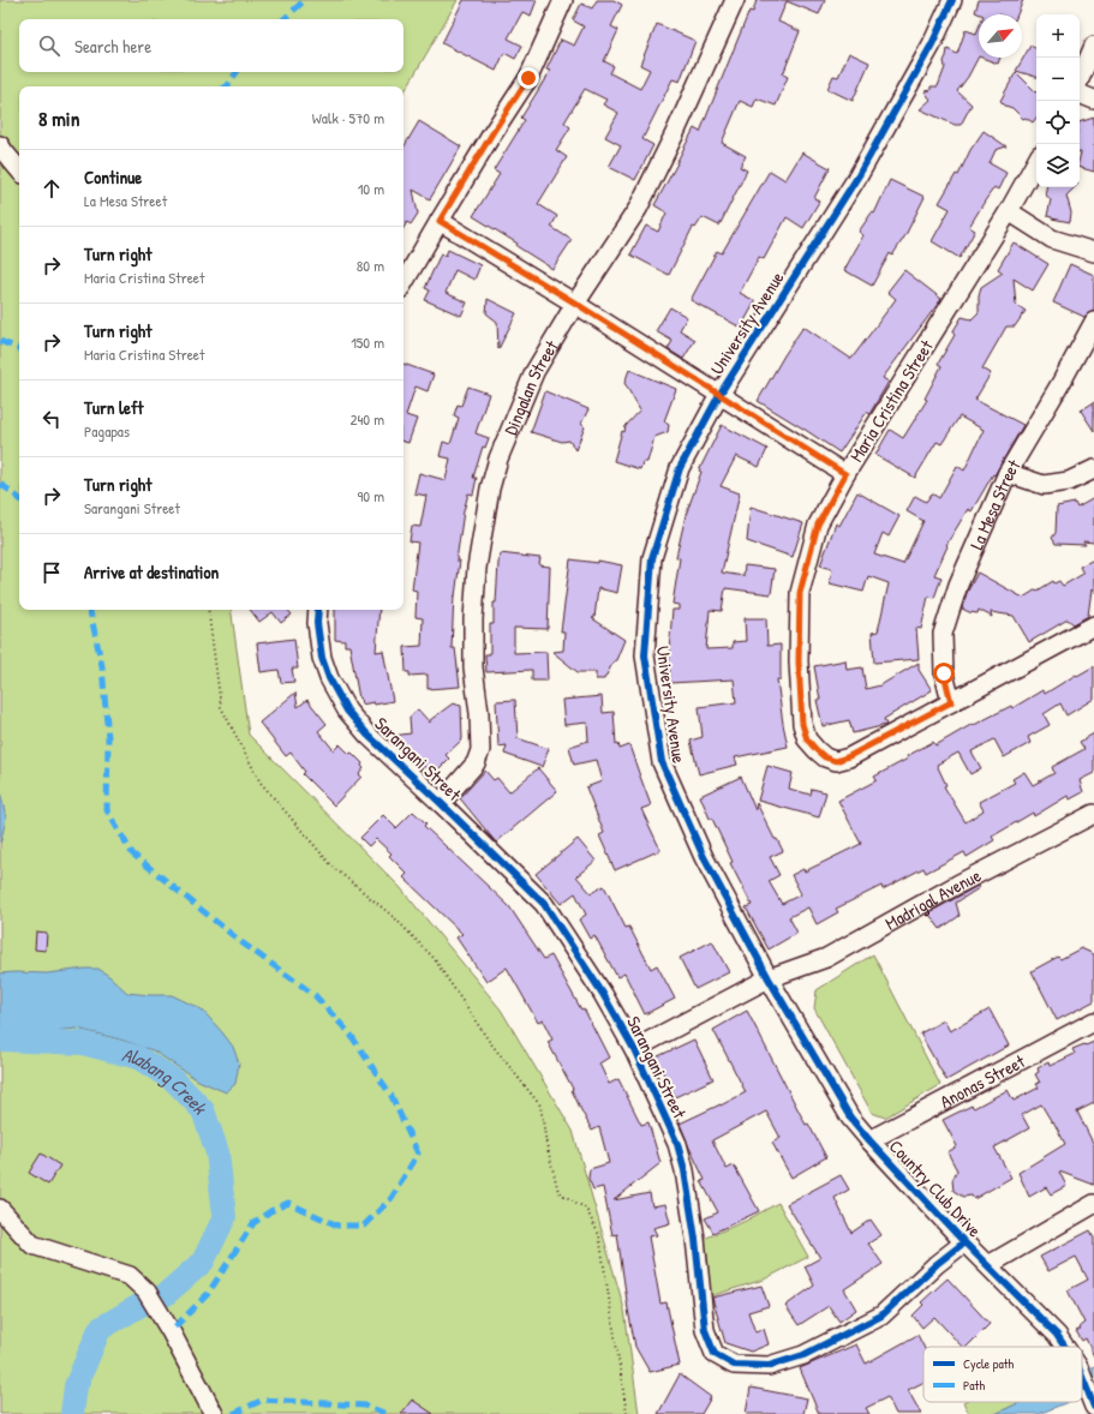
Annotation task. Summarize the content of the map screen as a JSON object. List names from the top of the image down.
{
  "streets": {
    "street": [
      "University Avenue",
      "Dingalan Street",
      "Maria Cristina Street",
      "La Mesa Street",
      "Sarangani Street",
      "Madrigal Avenue",
      "Anonas Street",
      "Country Club Drive"
    ]
  },
  "crossings": [
    ["University Avenue", "Madrigal Avenue"],
    ["University Avenue", "Country Club Drive"],
    ["Dingalan Street", "Sarangani Street"],
    ["Maria Cristina Street", "La Mesa Street"],
    ["Sarangani Street", "Madrigal Avenue"],
    ["Sarangani Street", "Country Club Drive"],
    ["Madrigal Avenue", "Country Club Drive"],
    ["Anonas Street", "Country Club Drive"]
  ],
  "water": ["Alabang Creek"],
  "legend": ["Cycle path", "Path"],
  "north": "top right",
  "page": {
    "map_buttons": ["+", "−"],
    "search": "Search here",
    "heading": ["8 min", "Walk · 570 m"],
    "list": [
      ["Continue", "La Mesa Street", "10 m"],
      ["Turn right", "Maria Cristina Street", "80 m"],
      ["Turn right", "Maria Cristina Street", "150 m"],
      ["Turn left", "Pagapas", "240 m"],
      ["Turn right", "Sarangani Street", "90 m"],
      "Arrive at destination"
    ]
  }
}
